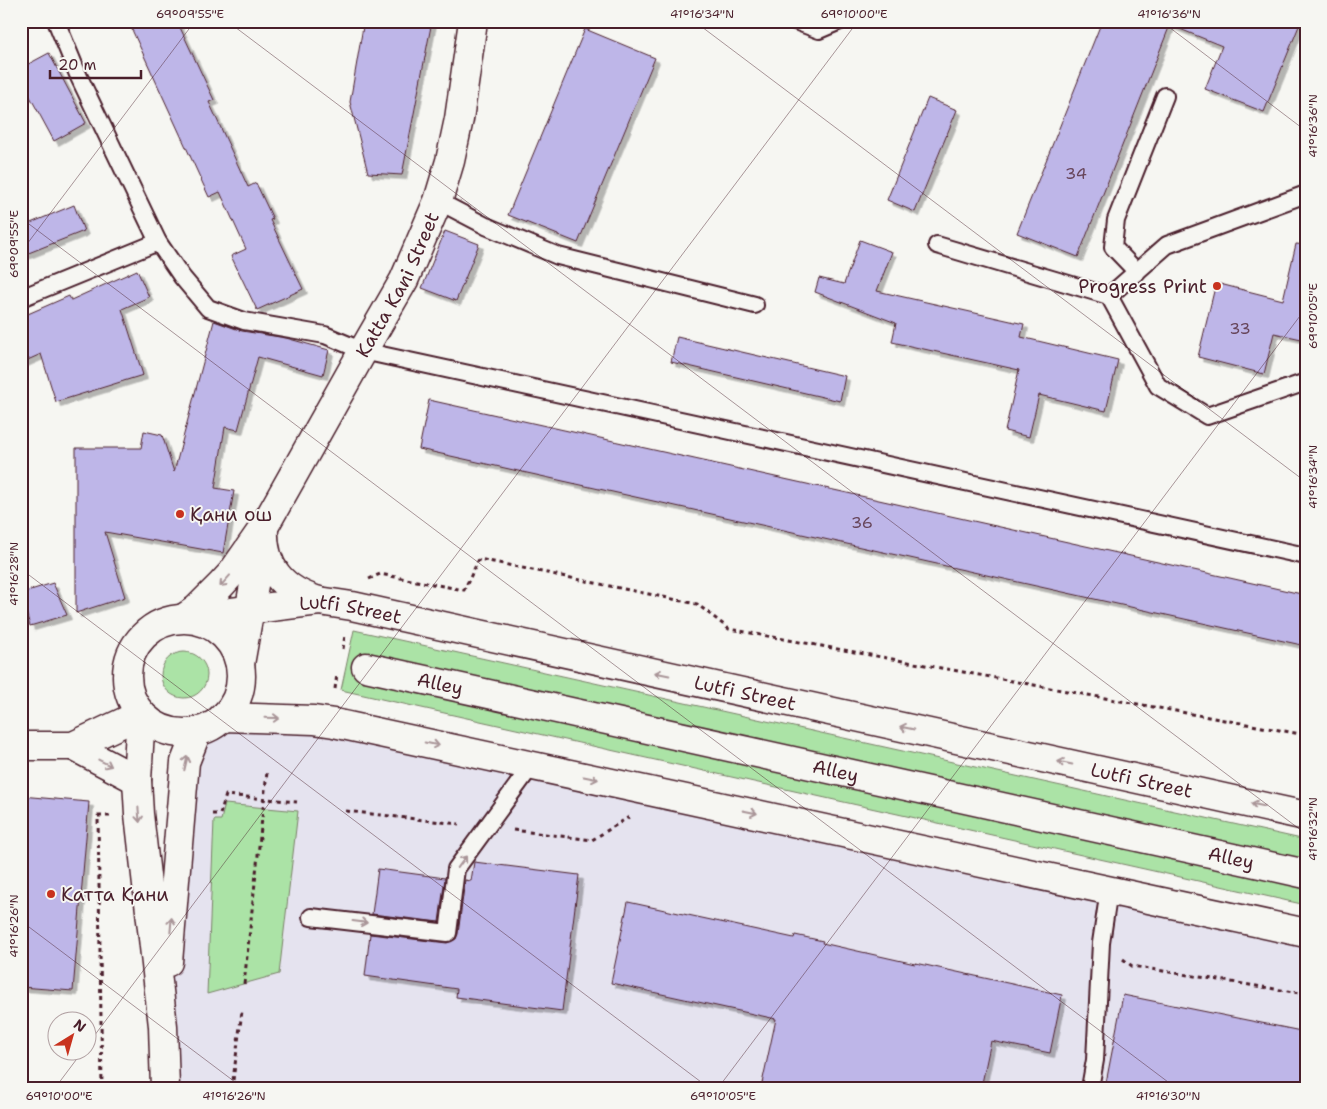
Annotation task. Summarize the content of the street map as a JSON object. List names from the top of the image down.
{
  "streets": {
    "main road": ["Katta Kani Street", "Lutfi Street", "Alley"]
  },
  "crossings": [
    ["Katta Kani Street", "Lutfi Street"]
  ],
  "places": ["Progress Print", "Қани ош", "Катта Қани"],
  "house_numbers": ["34", "33", "36"],
  "scale_bar": "20 m",
  "north": "top right",
  "coordinates": [
    "69°09'55\"E",
    "41°16'34\"N",
    "69°10'00\"E",
    "41°16'36\"N",
    "69°10'05\"E",
    "41°16'28\"N",
    "41°16'32\"N",
    "41°16'26\"N",
    "41°16'30\"N"
  ]
}
